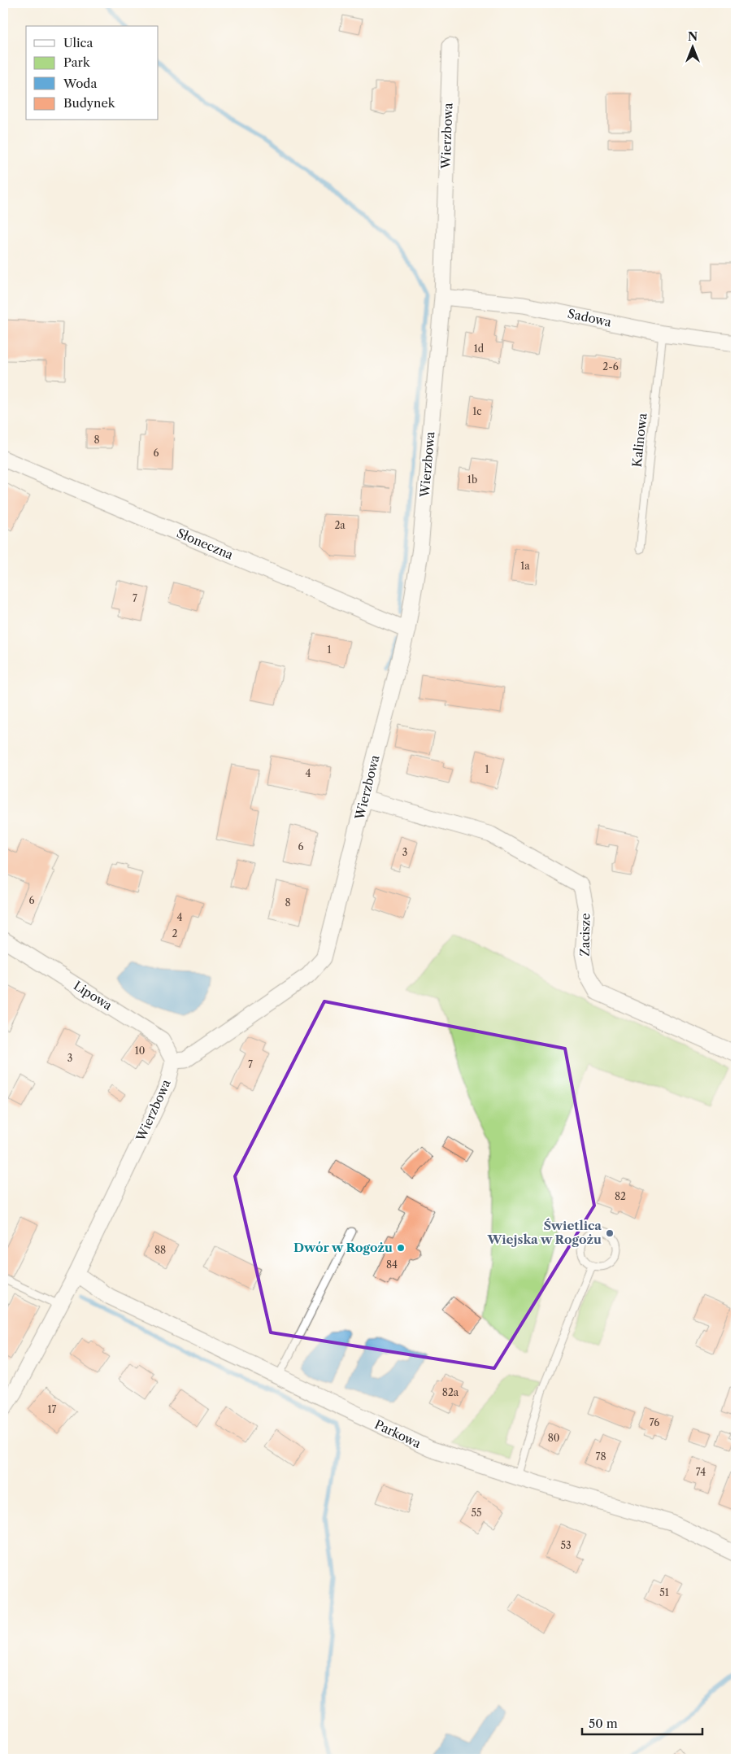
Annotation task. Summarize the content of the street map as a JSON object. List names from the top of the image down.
{
  "streets": {
    "street": [
      "Wierzbowa",
      "Sadowa",
      "Słoneczna",
      "Zacisze",
      "Lipowa",
      "Parkowa"
    ],
    "lane": ["Kalinowa"]
  },
  "crossings": [
    ["Wierzbowa", "Sadowa"],
    ["Wierzbowa", "Słoneczna"],
    ["Wierzbowa", "Zacisze"],
    ["Wierzbowa", "Lipowa"],
    ["Wierzbowa", "Parkowa"],
    ["Sadowa", "Kalinowa"]
  ],
  "places": ["Świetlica Wiejska w Rogożu", "Dwór w Rogożu"],
  "house_numbers": [
    "1d",
    "2-6",
    "1c",
    "8",
    "6",
    "1b",
    "2a",
    "1a",
    "7",
    "1",
    "1",
    "4",
    "6",
    "3",
    "6",
    "8",
    "4",
    "2",
    "10",
    "3",
    "7",
    "82",
    "88",
    "84",
    "82a",
    "17",
    "76",
    "80",
    "78",
    "74",
    "55",
    "53",
    "51"
  ],
  "legend": [
    "Ulica",
    "Park",
    "Woda",
    "Budynek"
  ],
  "scale_bar": "50 m",
  "north": "top"
}
